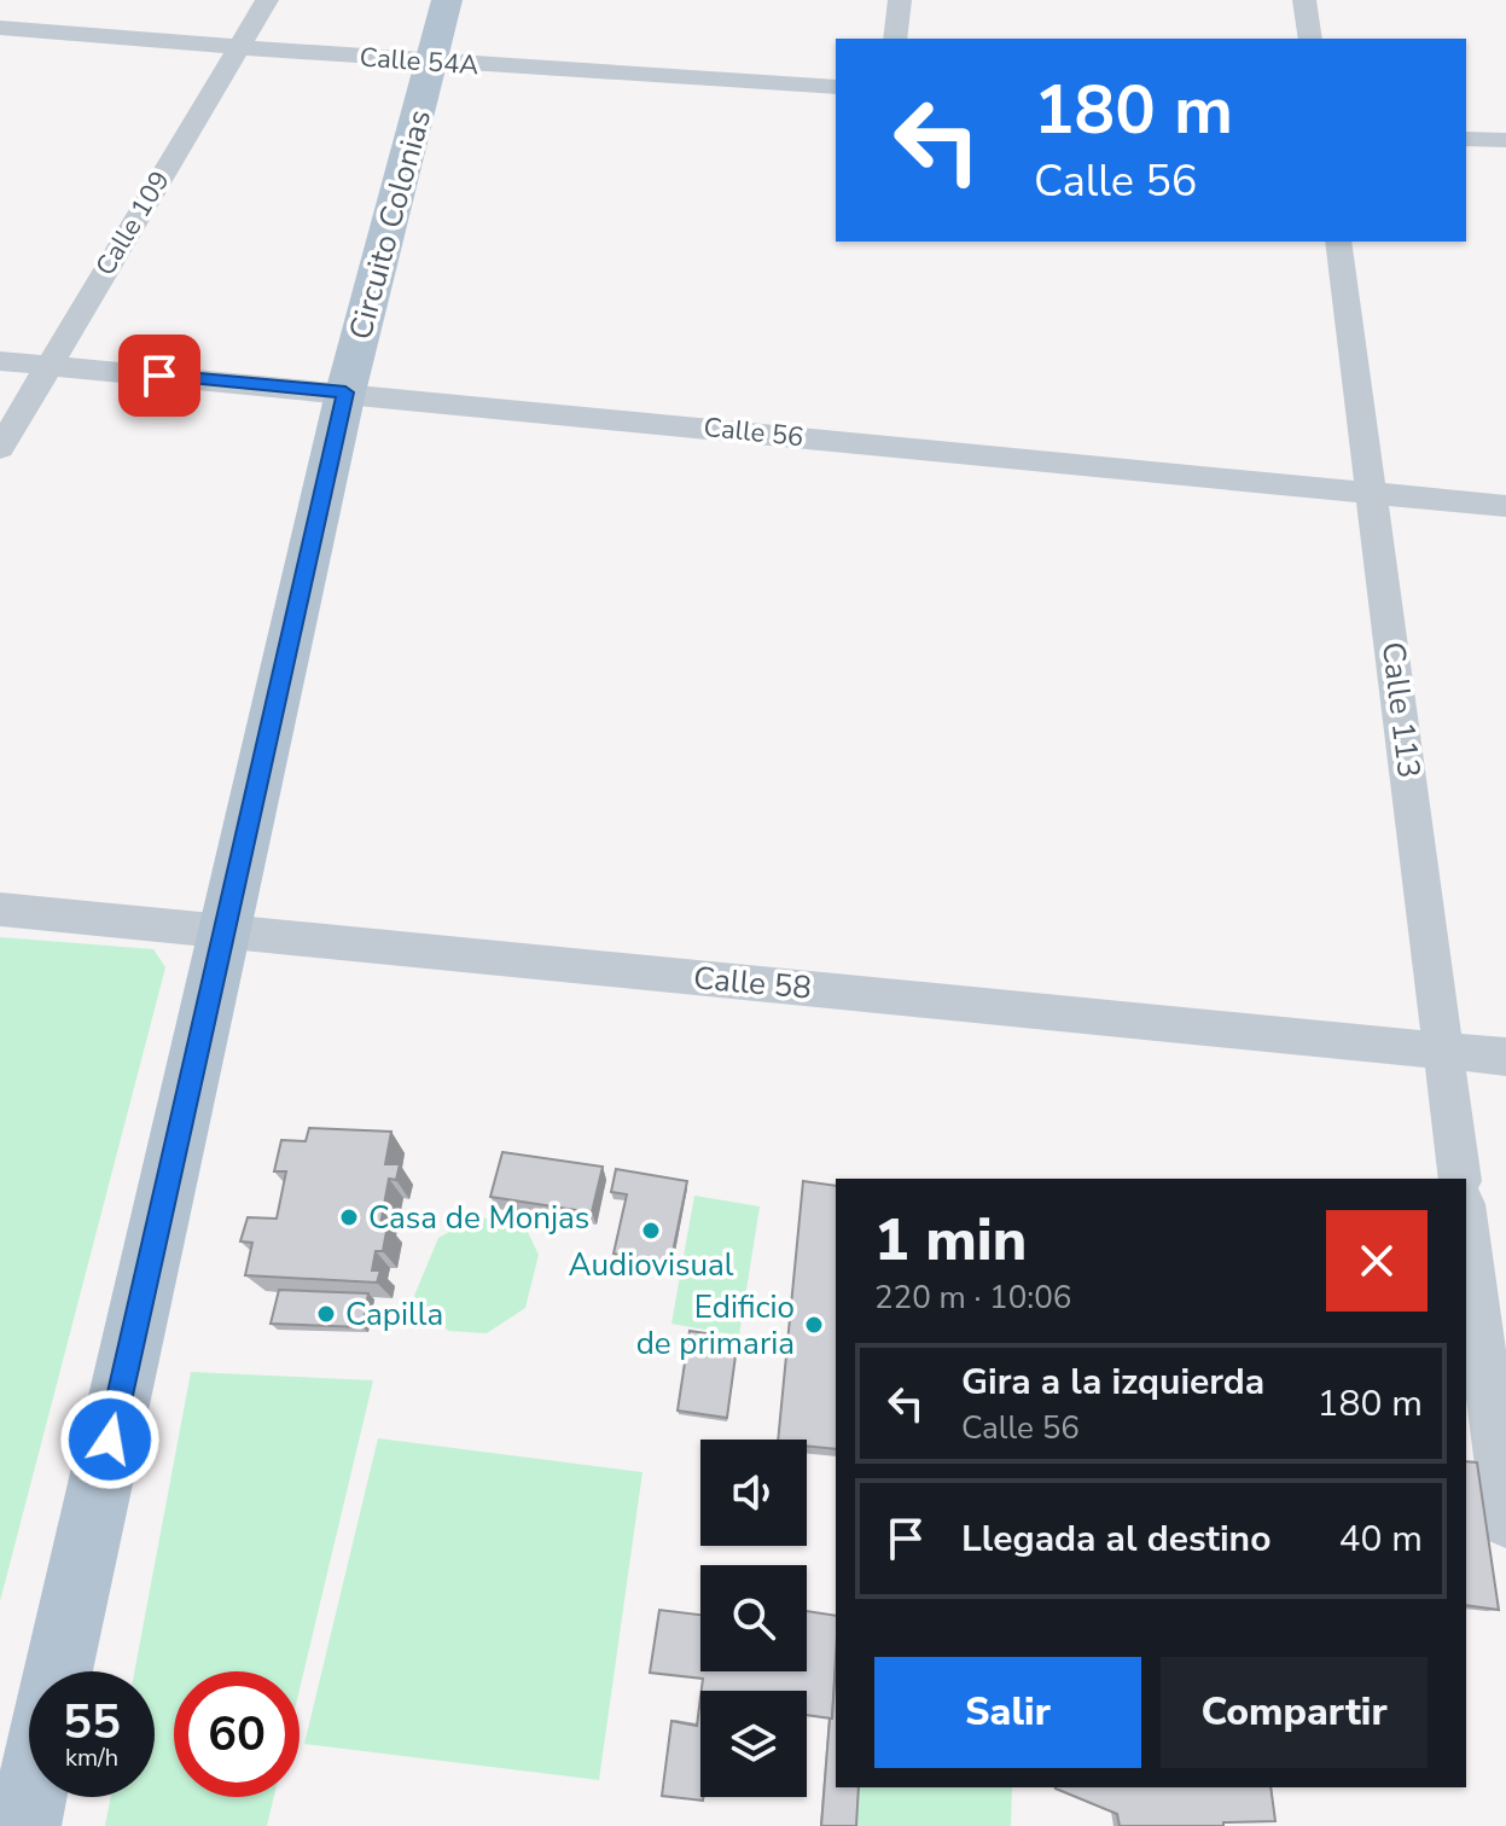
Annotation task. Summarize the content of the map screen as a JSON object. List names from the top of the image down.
{
  "streets": {
    "main road": ["Circuito Colonias"],
    "street": [
      "Calle 54A",
      "Calle 109",
      "Calle 56",
      "Calle 113",
      "Calle 58"
    ]
  },
  "crossings": [
    ["Calle 54A", "Calle 109"],
    ["Calle 54A", "Circuito Colonias"],
    ["Calle 109", "Calle 56"],
    ["Circuito Colonias", "Calle 56"],
    ["Circuito Colonias", "Calle 58"],
    ["Calle 56", "Calle 113"],
    ["Calle 113", "Calle 58"]
  ],
  "places": [
    "Casa de Monjas",
    "Audiovisual",
    "Capilla",
    "Edificio de primaria"
  ],
  "page": {
    "turn": ["180 m", "Calle 56"],
    "heading": ["1 min", "220 m · 10:06"],
    "list": [
      {
        "name": "Gira a la izquierda",
        "note": "Calle 56",
        "value": "180 m"
      },
      {
        "name": "Llegada al destino",
        "value": "40 m"
      }
    ],
    "buttons": ["Salir", "Compartir"],
    "speed": "55 km/h",
    "limit": "60"
  }
}
